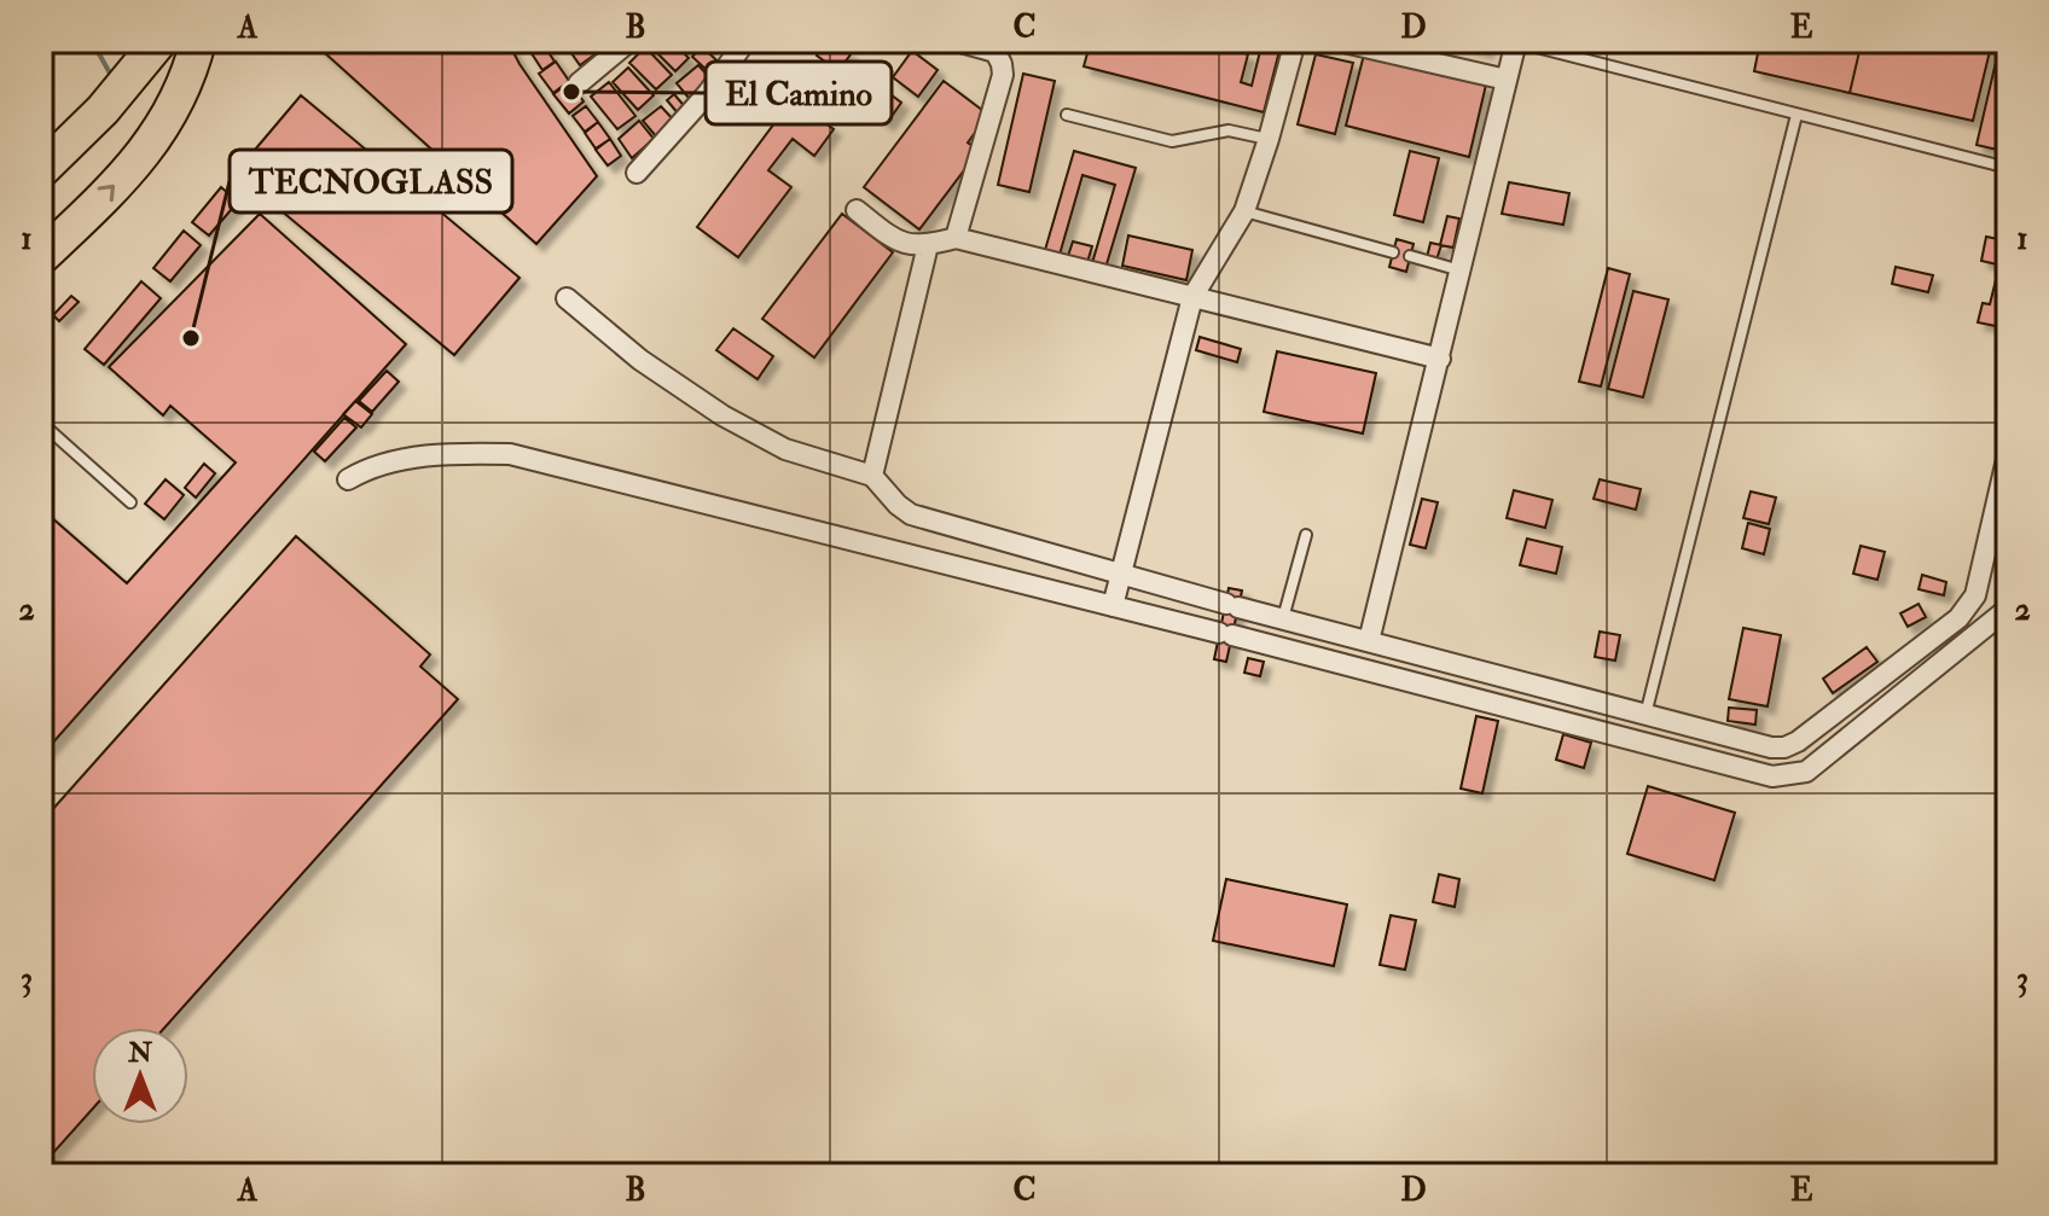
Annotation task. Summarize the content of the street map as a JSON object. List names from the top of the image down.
{
  "places": ["El Camino", "TECNOGLASS"],
  "north": "top",
  "grid": {
    "columns": [
      "A",
      "B",
      "C",
      "D",
      "E"
    ],
    "rows": ["1", "2", "3"]
  }
}
